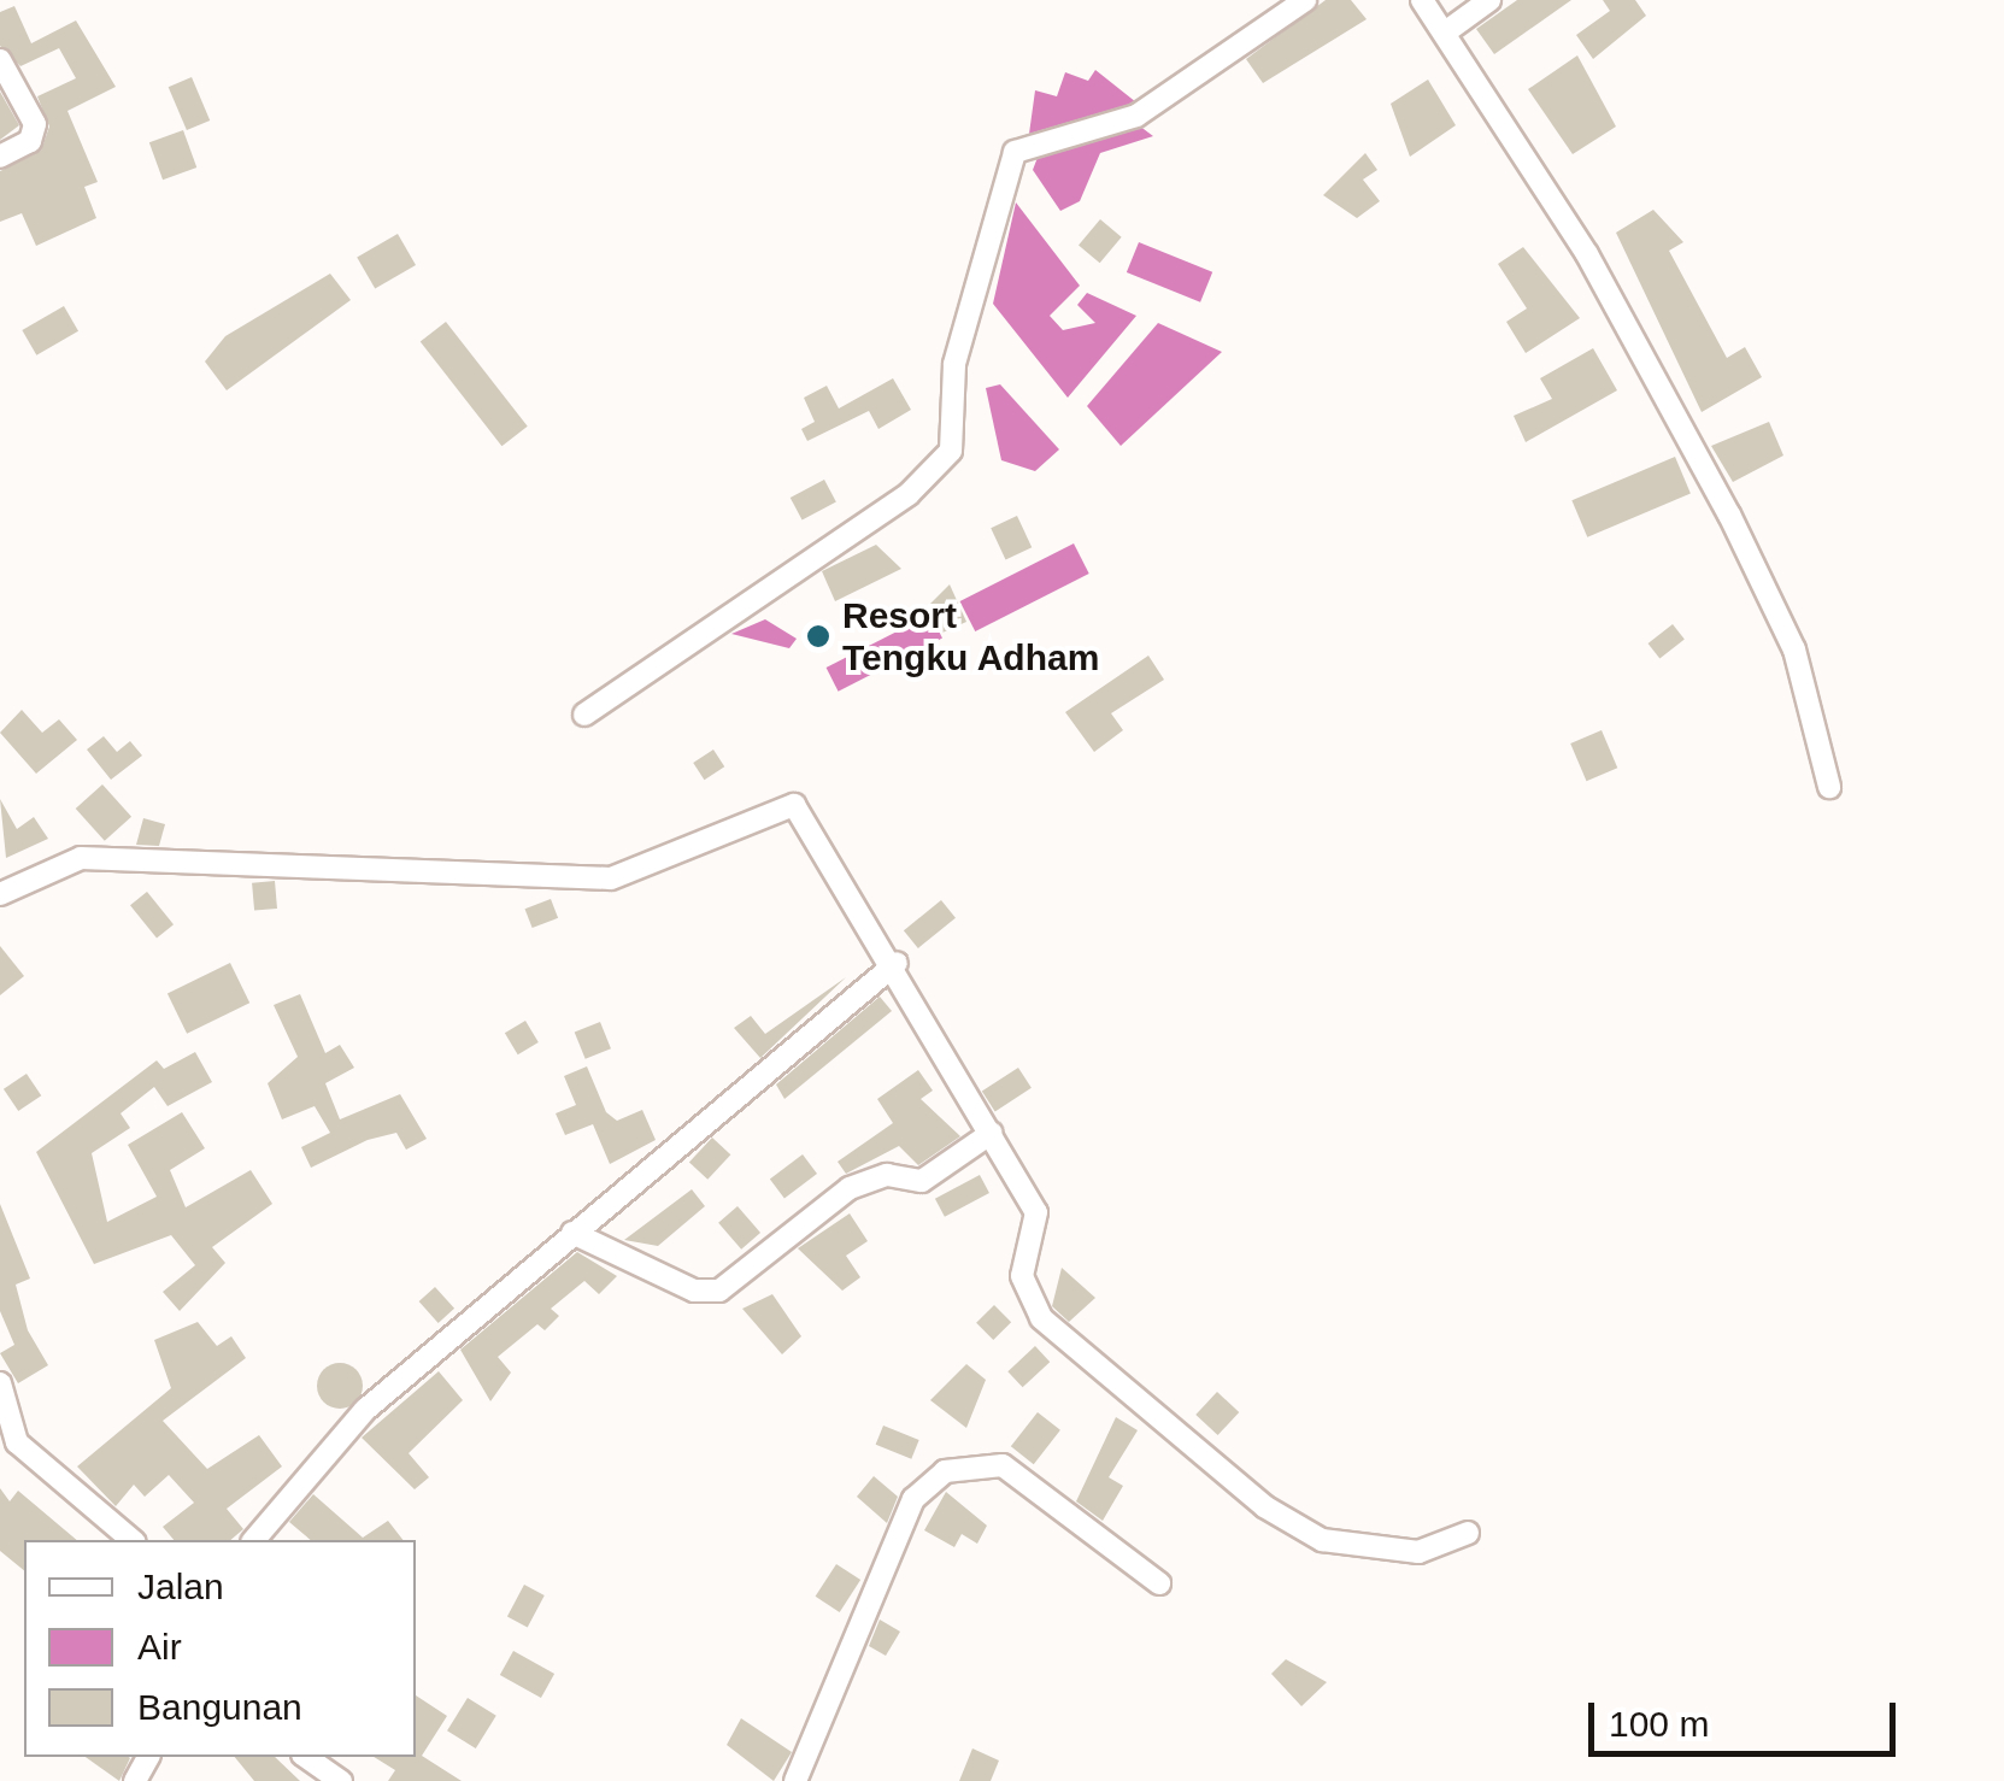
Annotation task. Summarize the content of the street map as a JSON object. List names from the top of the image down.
{
  "places": ["Resort Tengku Adham"],
  "legend": ["Jalan", "Air", "Bangunan"],
  "scale_bar": "100 m"
}
